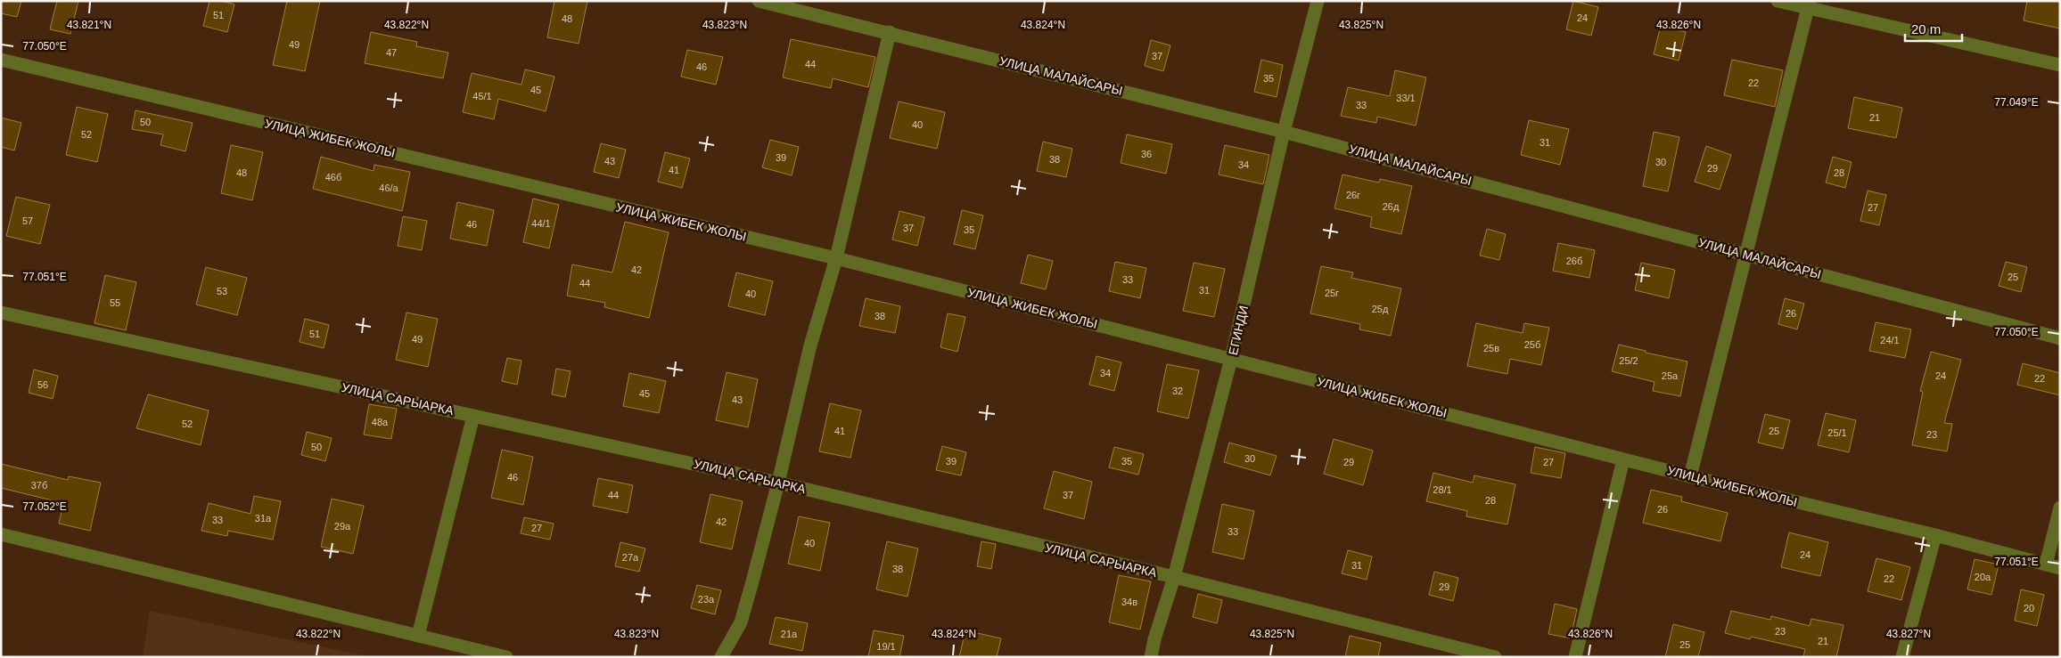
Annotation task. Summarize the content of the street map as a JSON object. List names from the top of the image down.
{
  "streets": {
    "street": [
      "УЛИЦА МАЛАЙСАРЫ",
      "УЛИЦА ЖИБЕК ЖОЛЫ",
      "ЕГИНДИ",
      "УЛИЦА САРЫАРКА"
    ]
  },
  "crossings": [
    ["УЛИЦА МАЛАЙСАРЫ", "ЕГИНДИ"],
    ["УЛИЦА ЖИБЕК ЖОЛЫ", "ЕГИНДИ"],
    ["ЕГИНДИ", "УЛИЦА САРЫАРКА"]
  ],
  "house_numbers": [
    "51",
    "24",
    "48",
    "49",
    "47",
    "37",
    "44",
    "46",
    "35",
    "22",
    "45",
    "45/1",
    "33/1",
    "33",
    "21",
    "50",
    "40",
    "52",
    "31",
    "36",
    "39",
    "38",
    "43",
    "30",
    "34",
    "29",
    "41",
    "48",
    "28",
    "46б",
    "46/а",
    "26г",
    "26д",
    "27",
    "57",
    "44/1",
    "46",
    "37",
    "35",
    "26б",
    "42",
    "25",
    "33",
    "44",
    "31",
    "53",
    "25г",
    "40",
    "55",
    "25д",
    "26",
    "38",
    "51",
    "49",
    "24/1",
    "25б",
    "25в",
    "25/2",
    "34",
    "25а",
    "24",
    "22",
    "56",
    "32",
    "45",
    "43",
    "48а",
    "52",
    "41",
    "25",
    "25/1",
    "23",
    "50",
    "30",
    "39",
    "35",
    "29",
    "27",
    "46",
    "37б",
    "28/1",
    "44",
    "37",
    "28",
    "26",
    "31а",
    "33",
    "42",
    "29а",
    "27",
    "33",
    "40",
    "24",
    "27а",
    "31",
    "38",
    "20а",
    "22",
    "29",
    "23а",
    "34в",
    "20",
    "23",
    "21а",
    "21",
    "25",
    "19/1"
  ],
  "scale_bar": "20 m",
  "coordinates": [
    "43.821°N",
    "43.822°N",
    "43.823°N",
    "43.824°N",
    "43.825°N",
    "43.826°N",
    "77.050°E",
    "77.049°E",
    "77.051°E",
    "77.052°E",
    "43.827°N"
  ]
}
